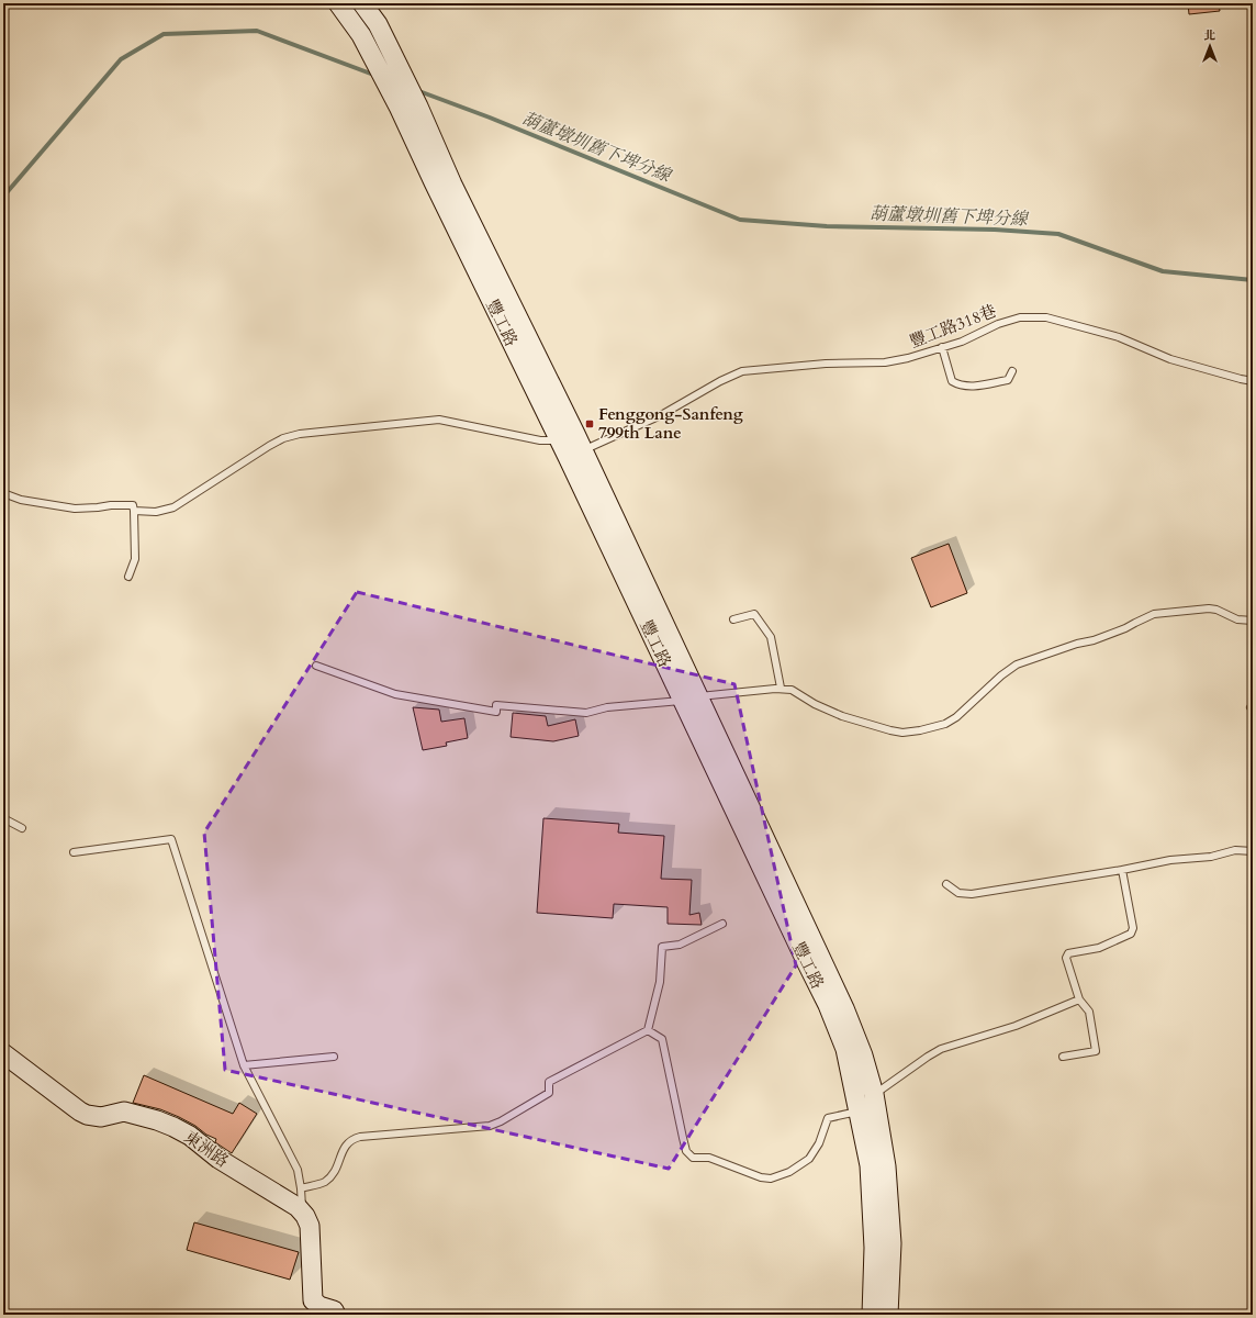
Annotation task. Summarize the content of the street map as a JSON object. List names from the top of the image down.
{
  "streets": {
    "street": ["豐工路", "東洲路"],
    "lane": ["豐工路318巷"]
  },
  "crossings": [
    ["豐工路", "豐工路318巷"]
  ],
  "water": ["葫蘆墩圳舊下埤分線"],
  "places": {
    "transit": ["Fenggong-Sanfeng 799th Lane"]
  },
  "north": "top"
}
